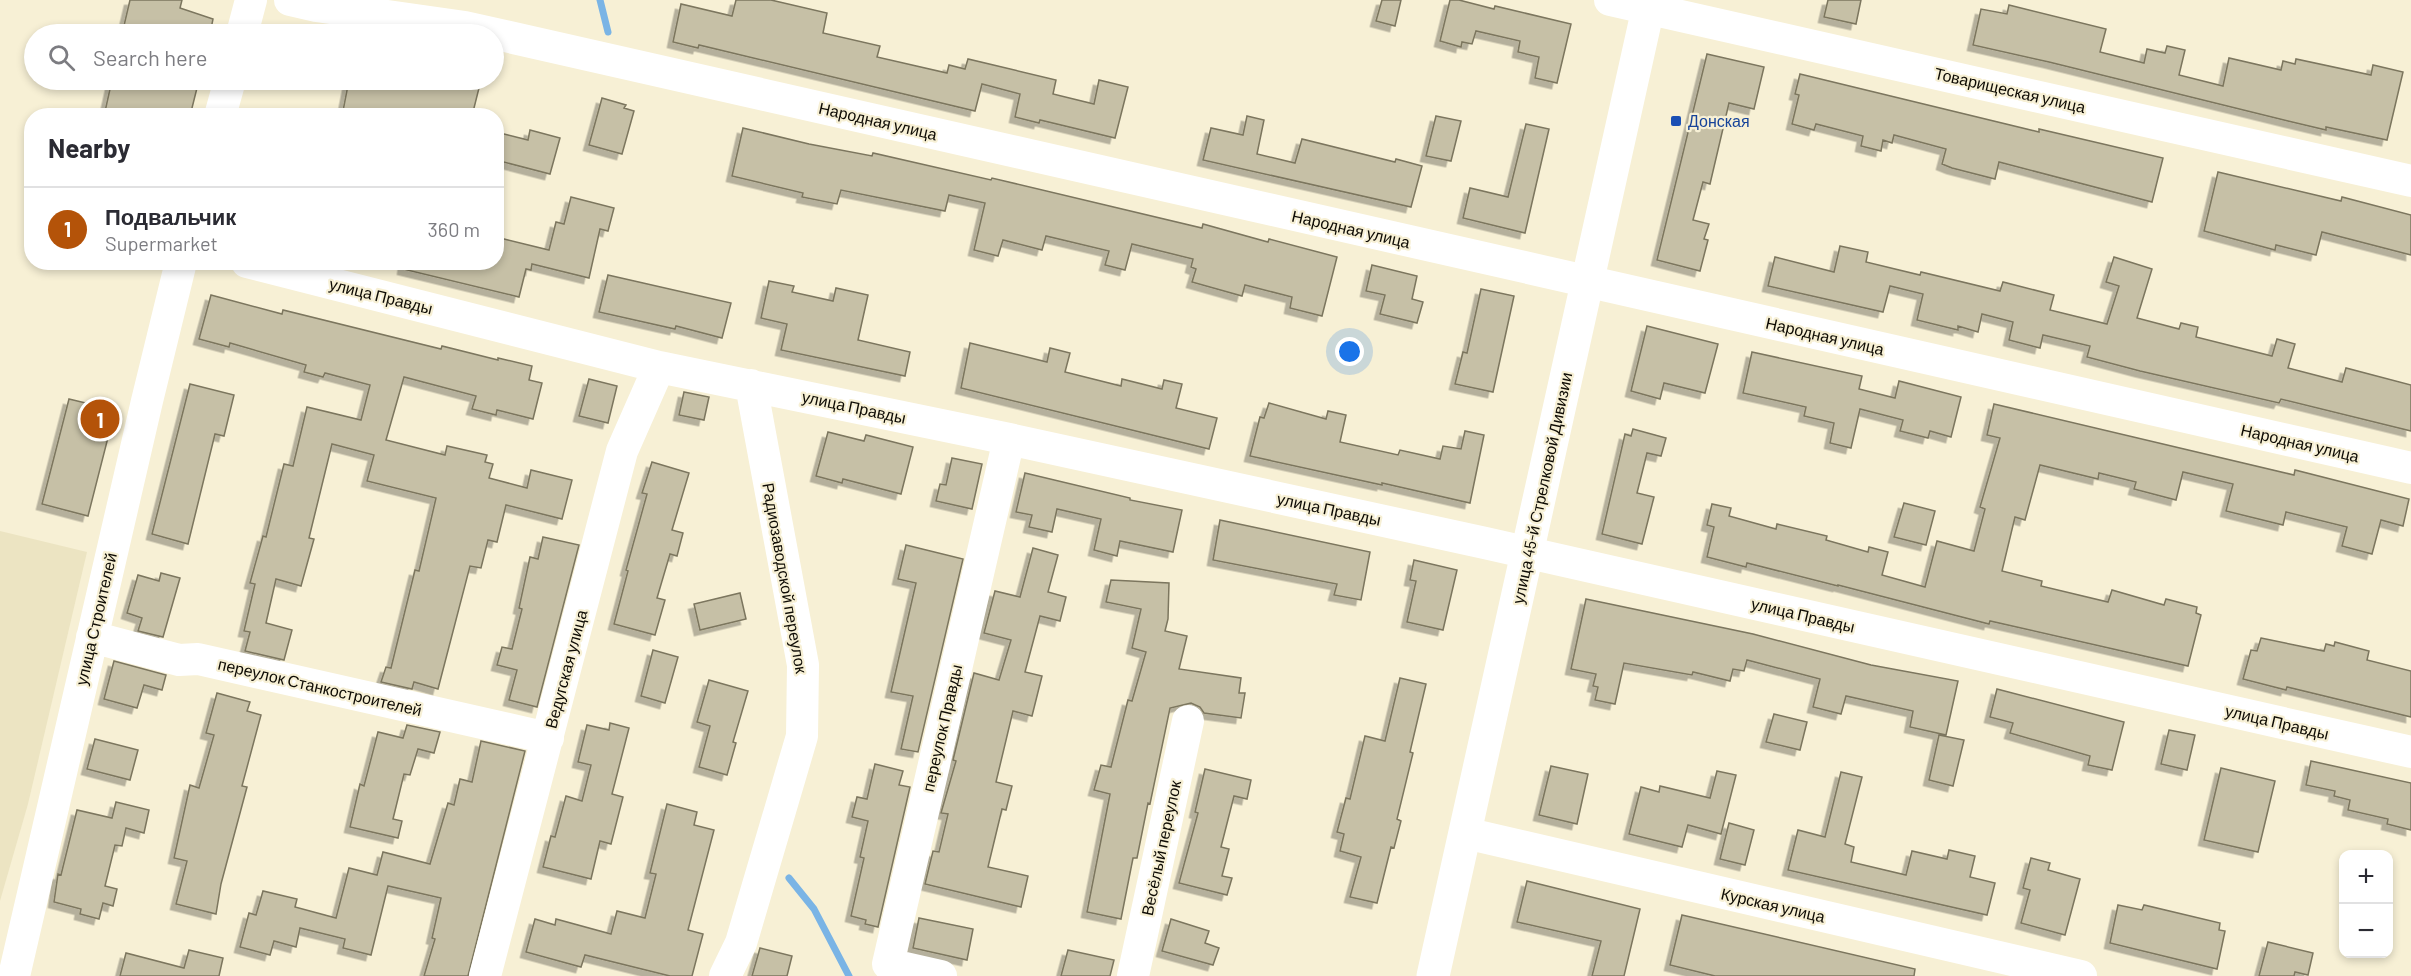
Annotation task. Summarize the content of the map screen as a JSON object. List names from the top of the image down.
{
  "streets": {
    "main road": ["улица 45-й Стрелковой Дивизии"],
    "street": [
      "Товарищеская улица",
      "Народная улица",
      "улица Правды",
      "Радиозаводской переулок",
      "улица Строителей",
      "Ведугская улица",
      "переулок Станкостроителей",
      "переулок Правды",
      "Весёлый переулок",
      "Курская улица"
    ]
  },
  "crossings": [
    ["Товарищеская улица", "улица 45-й Стрелковой Дивизии"],
    ["Народная улица", "улица 45-й Стрелковой Дивизии"],
    ["улица Правды", "улица 45-й Стрелковой Дивизии"],
    ["улица Правды", "Радиозаводской переулок"],
    ["улица Правды", "Ведугская улица"],
    ["улица Правды", "переулок Правды"],
    ["улица 45-й Стрелковой Дивизии", "Курская улица"],
    ["улица Строителей", "переулок Станкостроителей"],
    ["Ведугская улица", "переулок Станкостроителей"]
  ],
  "places": {
    "transit": ["Донская"]
  },
  "page": {
    "search": "Search here",
    "heading": "Nearby",
    "list": [
      {
        "mark": "1",
        "name": "Подвальчик",
        "note": "Supermarket",
        "value": "360 m"
      }
    ],
    "pins": "1",
    "map_buttons": ["+", "−"]
  }
}
